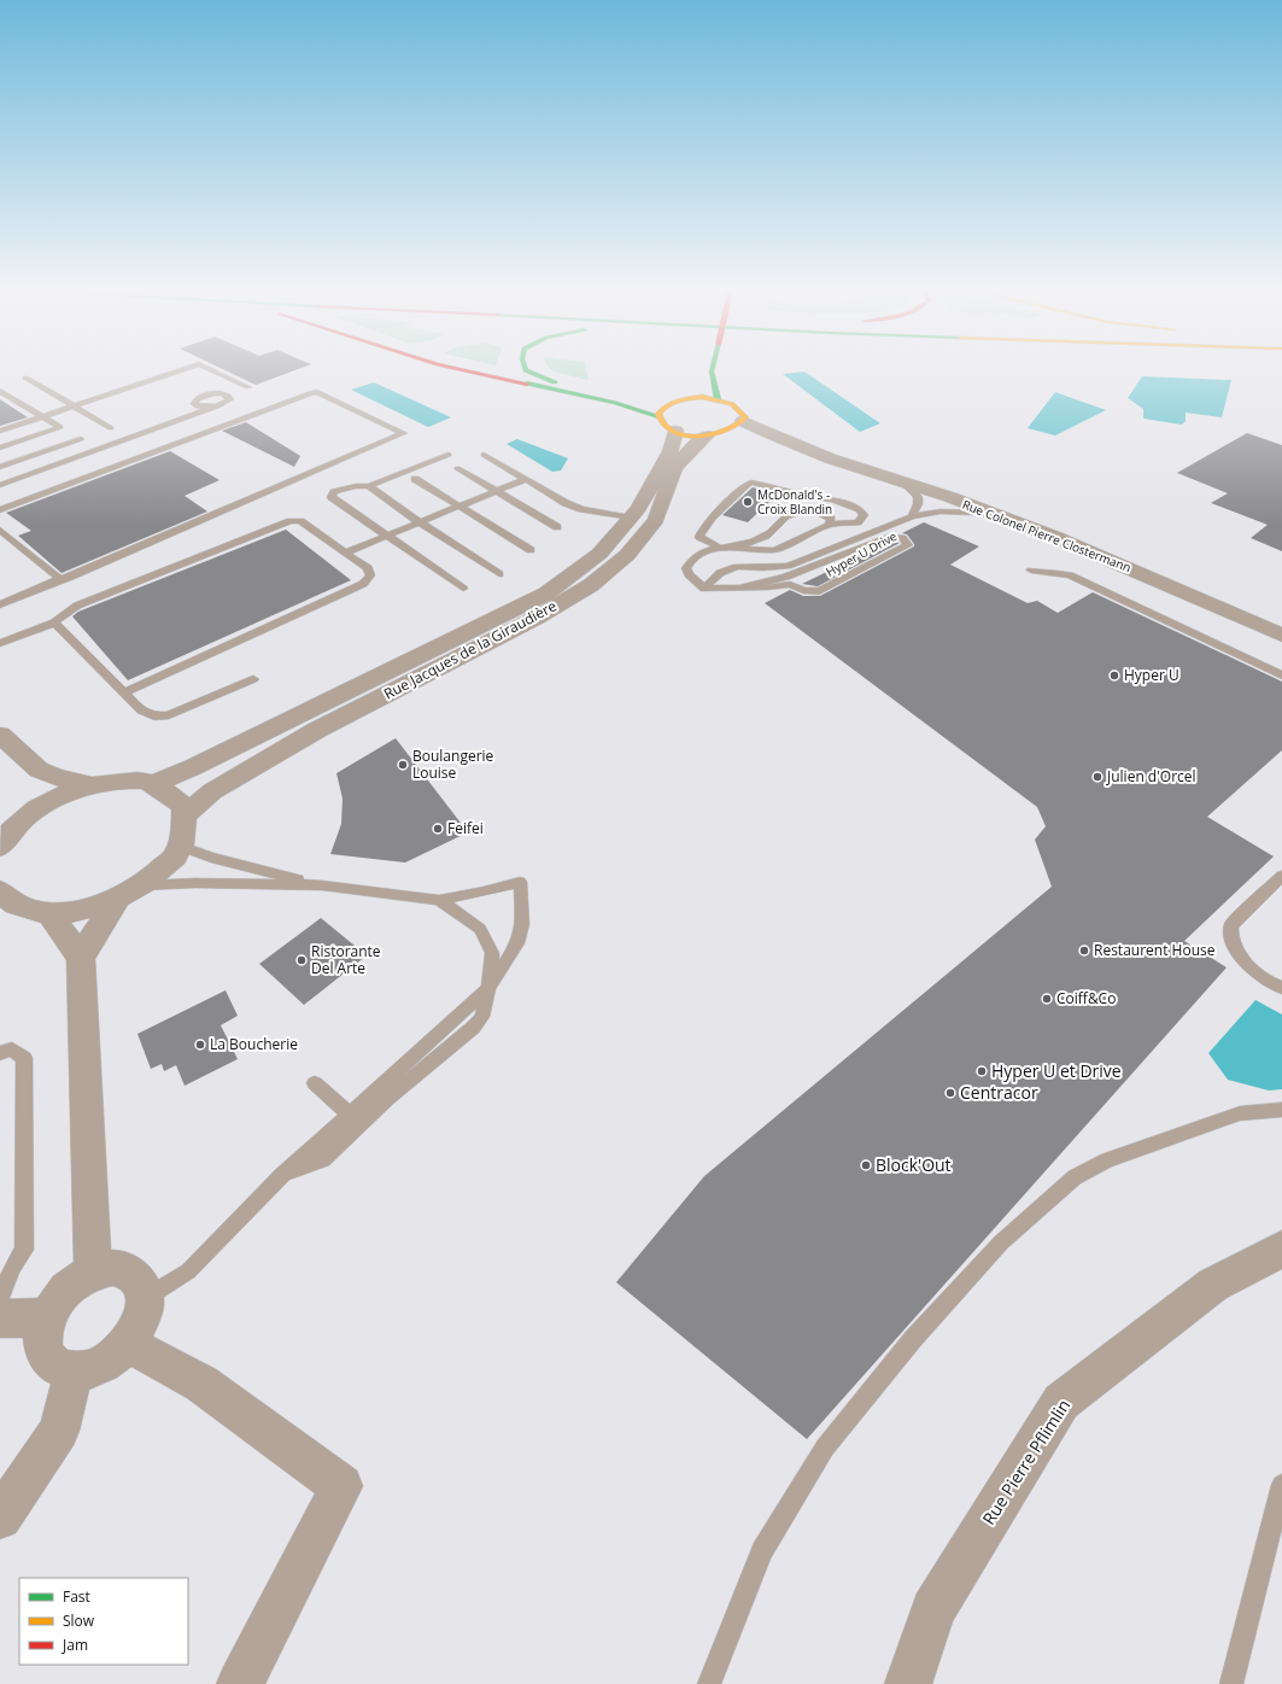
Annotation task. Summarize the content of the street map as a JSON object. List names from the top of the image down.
{
  "streets": {
    "street": ["Rue Colonel Pierre Clostermann", "Rue Jacques de la Giraudière", "Rue Pierre Pflimlin"],
    "lane": ["Hyper U Drive"]
  },
  "crossings": [
    ["Rue Colonel Pierre Clostermann", "Rue Jacques de la Giraudière"]
  ],
  "places": [
    "McDonald's - Croix Blandin",
    "Hyper U",
    "Boulangerie Louise",
    "Julien d'Orcel",
    "Feifei",
    "Restaurent House",
    "Ristorante Del Arte",
    "Coiff&Co",
    "La Boucherie",
    "Hyper U et Drive",
    "Centracor",
    "Block'Out"
  ],
  "legend": ["Fast", "Slow", "Jam"]
}
